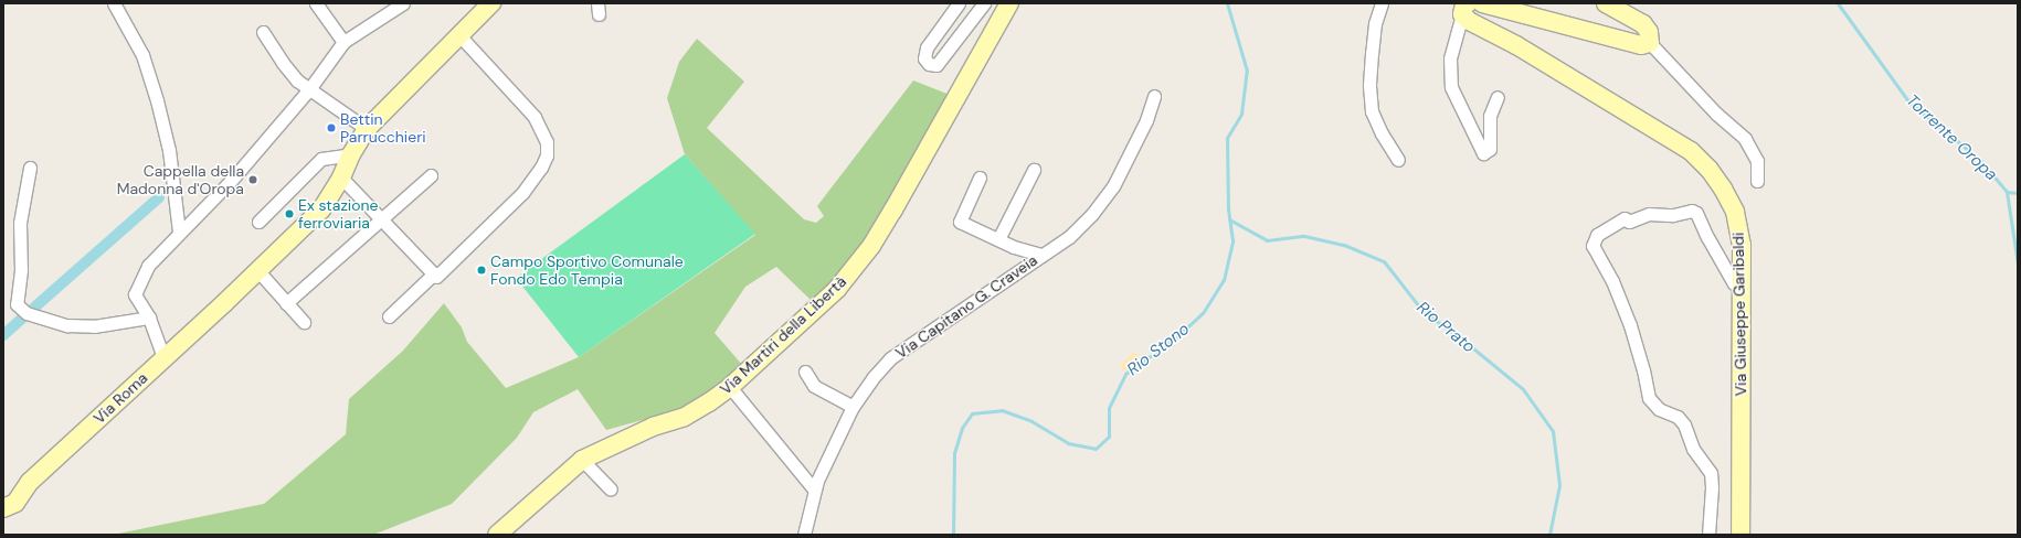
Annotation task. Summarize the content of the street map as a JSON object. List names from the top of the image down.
{
  "streets": {
    "street": [
      "Via Capitano G. Craveia",
      "Via Giuseppe Garibaldi",
      "Via Martiri della Libertà",
      "Via Roma"
    ]
  },
  "water": ["Torrente Oropa", "Rio Prato", "Rio Stono"],
  "places": [
    "Bettin Parrucchieri",
    "Cappella della Madonna d'Oropa",
    "Ex stazione ferroviaria",
    "Campo Sportivo Comunale Fondo Edo Tempia"
  ]
}
